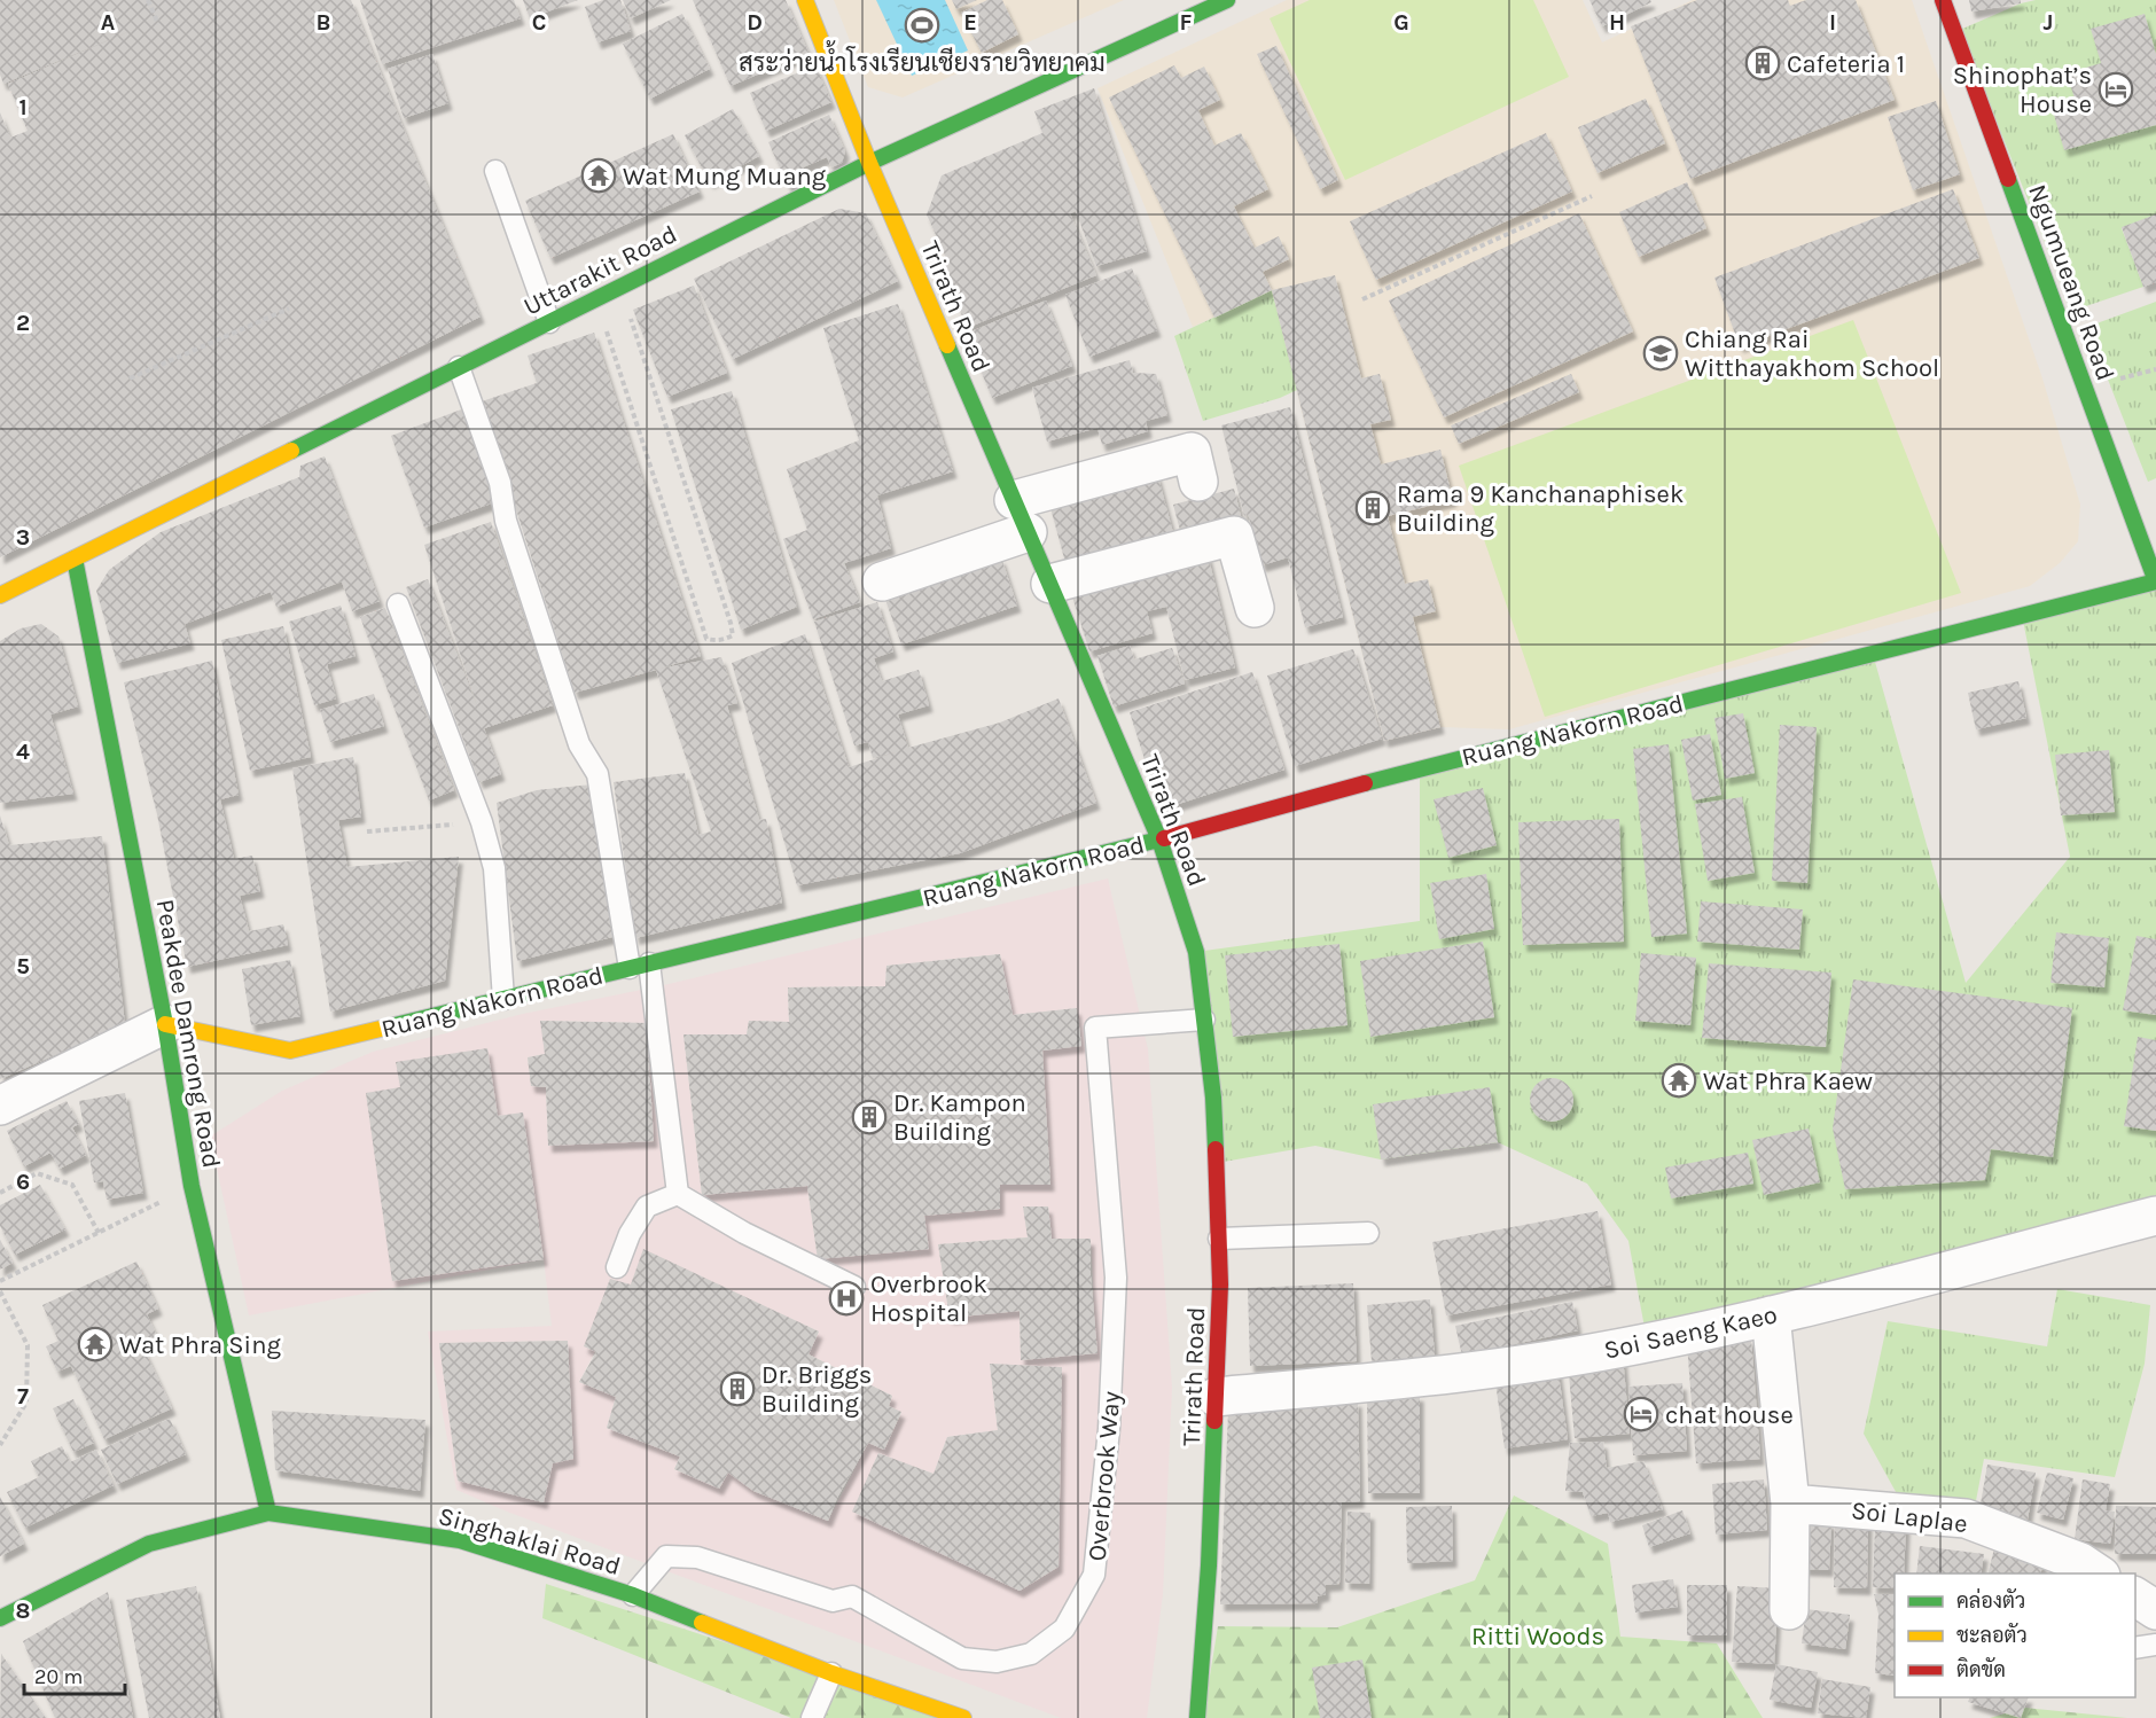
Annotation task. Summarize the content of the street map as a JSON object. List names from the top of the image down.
{
  "streets": {
    "street": [
      "Uttarakit Road",
      "Ngumueang Road",
      "Trirath Road",
      "Ruang Nakorn Road",
      "Peakdee Damrong Road",
      "Soi Saeng Kaeo",
      "Soi Laplae",
      "Singhaklai Road"
    ],
    "lane": ["Overbrook Way"]
  },
  "crossings": [
    ["Uttarakit Road", "Trirath Road"],
    ["Uttarakit Road", "Peakdee Damrong Road"],
    ["Ngumueang Road", "Ruang Nakorn Road"],
    ["Trirath Road", "Ruang Nakorn Road"],
    ["Trirath Road", "Soi Saeng Kaeo"],
    ["Trirath Road", "Overbrook Way"],
    ["Ruang Nakorn Road", "Peakdee Damrong Road"],
    ["Peakdee Damrong Road", "Singhaklai Road"],
    ["Overbrook Way", "Singhaklai Road"]
  ],
  "parks": ["Ritti Woods"],
  "places": {
    "sports": ["สระว่ายน้ำโรงเรียนเชียงรายวิทยาคม"],
    "building": [
      "Cafeteria 1",
      "Rama 9 Kanchanaphisek Building",
      "Dr. Kampon Building",
      "Dr. Briggs Building"
    ],
    "hotel": ["Shinophat’s House", "chat house"],
    "temple": ["Wat Mung Muang", "Wat Phra Kaew", "Wat Phra Sing"],
    "school or university": ["Chiang Rai Witthayakhom School"],
    "hospital": ["Overbrook Hospital"]
  },
  "legend": ["คล่องตัว", "ชะลอตัว", "ติดขัด"],
  "scale_bar": "20 m",
  "grid": {
    "columns": [
      "A",
      "B",
      "C",
      "D",
      "E",
      "F",
      "G",
      "H",
      "I",
      "J"
    ],
    "rows": [
      "1",
      "2",
      "3",
      "4",
      "5",
      "6",
      "7",
      "8"
    ]
  }
}
